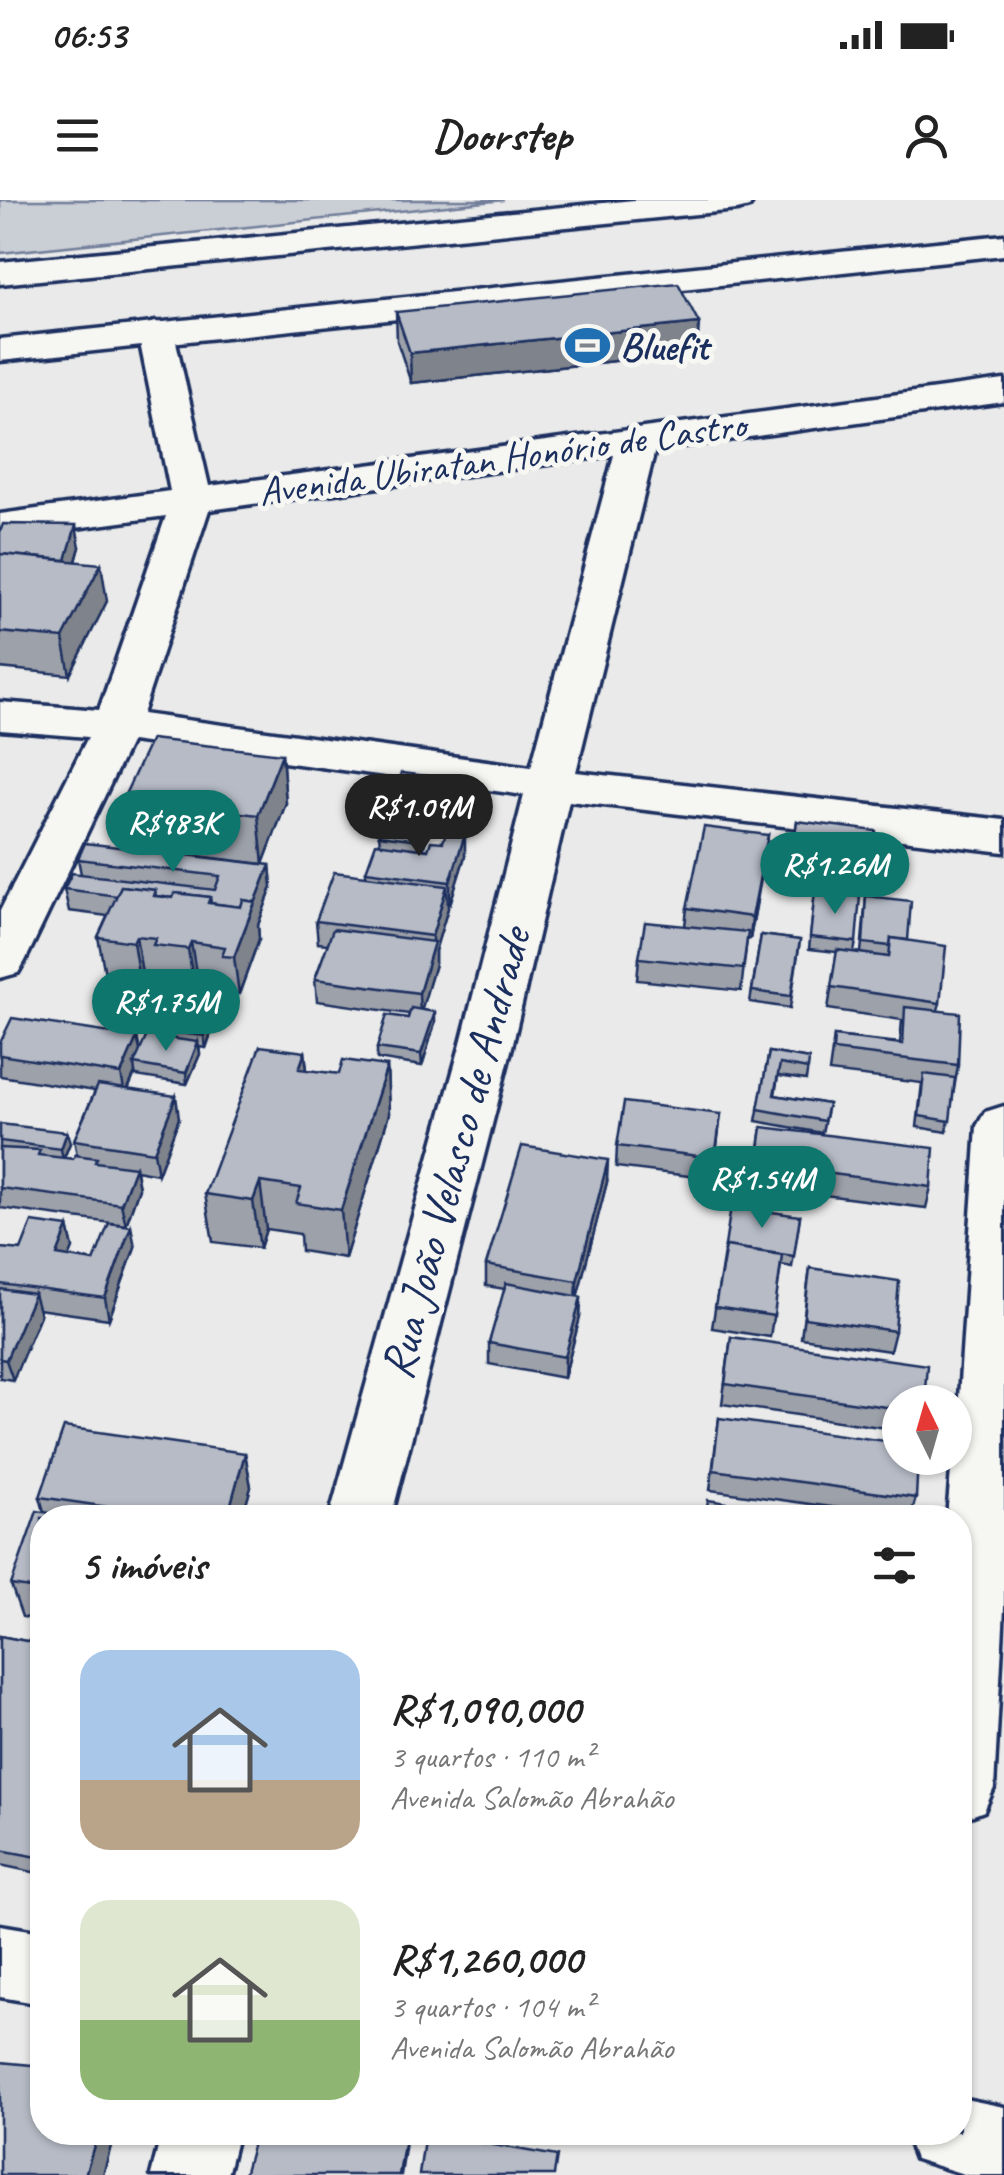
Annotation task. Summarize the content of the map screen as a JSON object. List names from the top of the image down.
{
  "streets": {
    "street": ["Avenida Ubiratan Honório de Castro", "Rua João Velasco de Andrade"]
  },
  "crossings": [
    ["Avenida Ubiratan Honório de Castro", "Rua João Velasco de Andrade"]
  ],
  "places": {
    "sports": ["Bluefit"]
  },
  "north": "top",
  "page": {
    "status": "06:53",
    "header": "Doorstep",
    "price": [
      "R$1.09M",
      "R$983K",
      "R$1.26M",
      "R$1.75M",
      "R$1.54M"
    ],
    "heading": "5 imóveis",
    "list": [
      {
        "name": "R$1,090,000",
        "note": "3 quartos · 110 m² · Avenida Salomão Abrahão"
      },
      {
        "name": "R$1,260,000",
        "note": "3 quartos · 104 m² · Avenida Salomão Abrahão"
      }
    ]
  }
}
